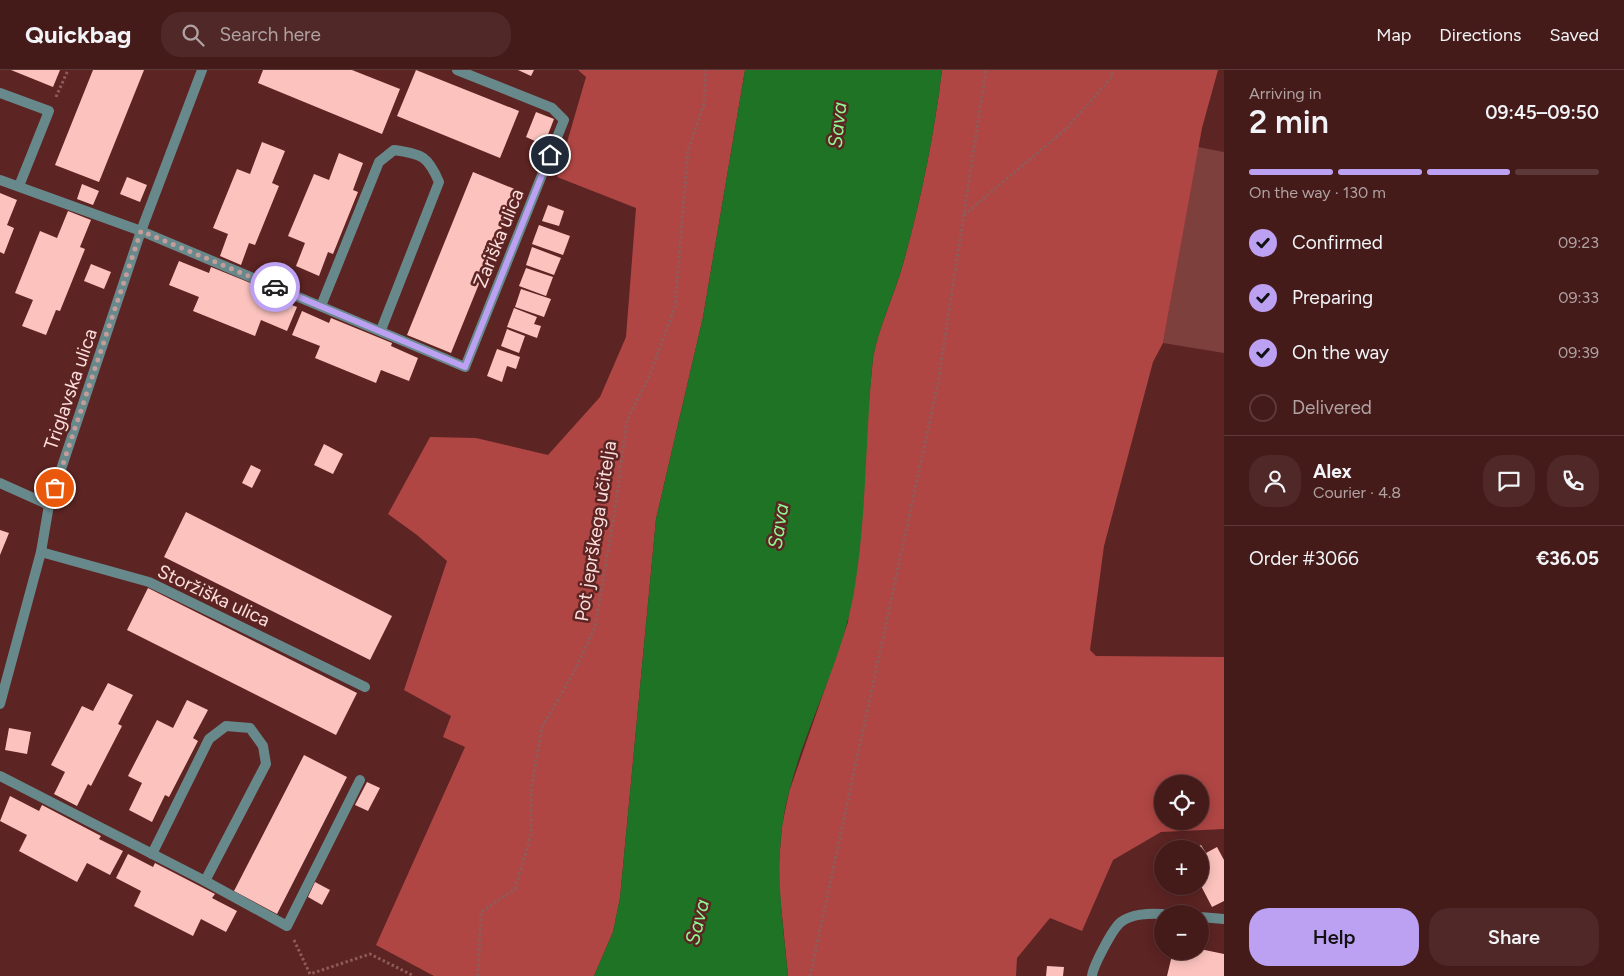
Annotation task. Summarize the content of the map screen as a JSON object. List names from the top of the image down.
{
  "streets": {
    "street": ["Zariška ulica", "Triglavska ulica", "Storžiška ulica"],
    "path": ["Pot jeprškega učitelja"]
  },
  "crossings": [
    ["Zariška ulica", "Triglavska ulica"],
    ["Triglavska ulica", "Storžiška ulica"]
  ],
  "water": ["Sava"],
  "page": {
    "header": "Quickbag",
    "search": "Search here",
    "nav": ["Map", "Directions", "Saved"],
    "heading": ["2 min", "Arriving in", "09:45–09:50"],
    "panel": [
      "Alex",
      "Courier · 4.8",
      "Order #3066",
      "€36.05"
    ],
    "bar": "On the way · 130 m",
    "list": [
      ["Confirmed", "09:23"],
      ["Preparing", "09:33"],
      ["On the way", "09:39"],
      "Delivered"
    ],
    "map_buttons": ["+", "−"],
    "buttons": ["Help", "Share"]
  }
}
